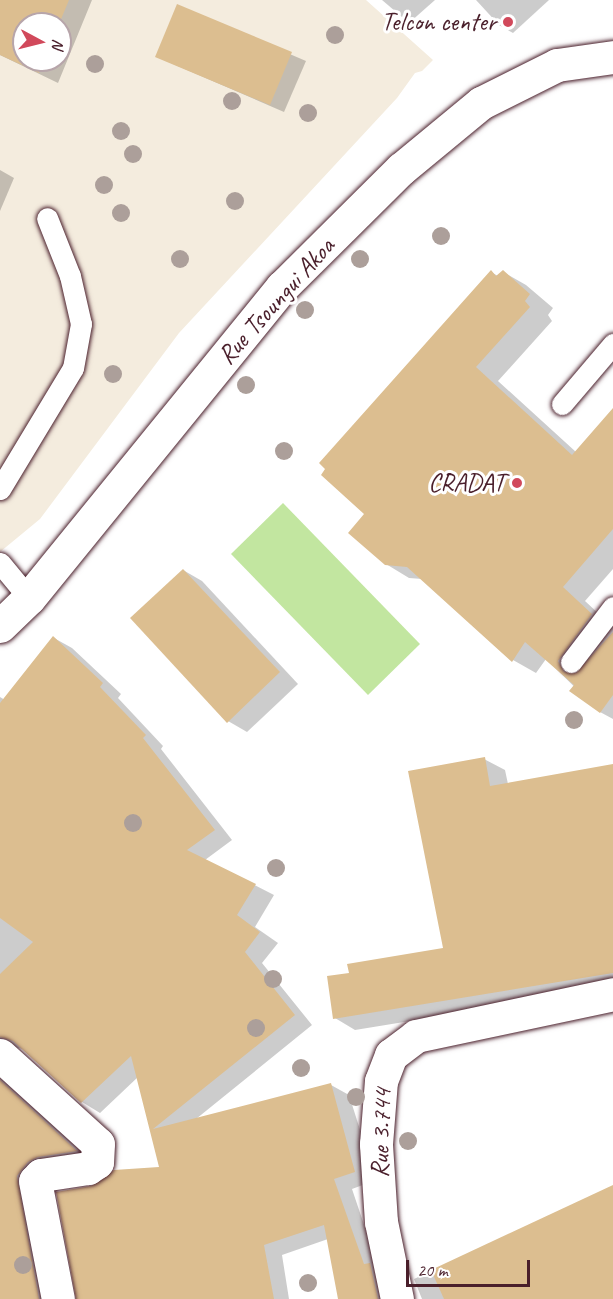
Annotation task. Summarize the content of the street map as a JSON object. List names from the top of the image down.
{
  "streets": {
    "main road": ["Rue Tsoungui Akoa", "Rue 3.744"]
  },
  "places": ["Telcon center", "CRADAT"],
  "scale_bar": "20 m",
  "north": "right"
}
